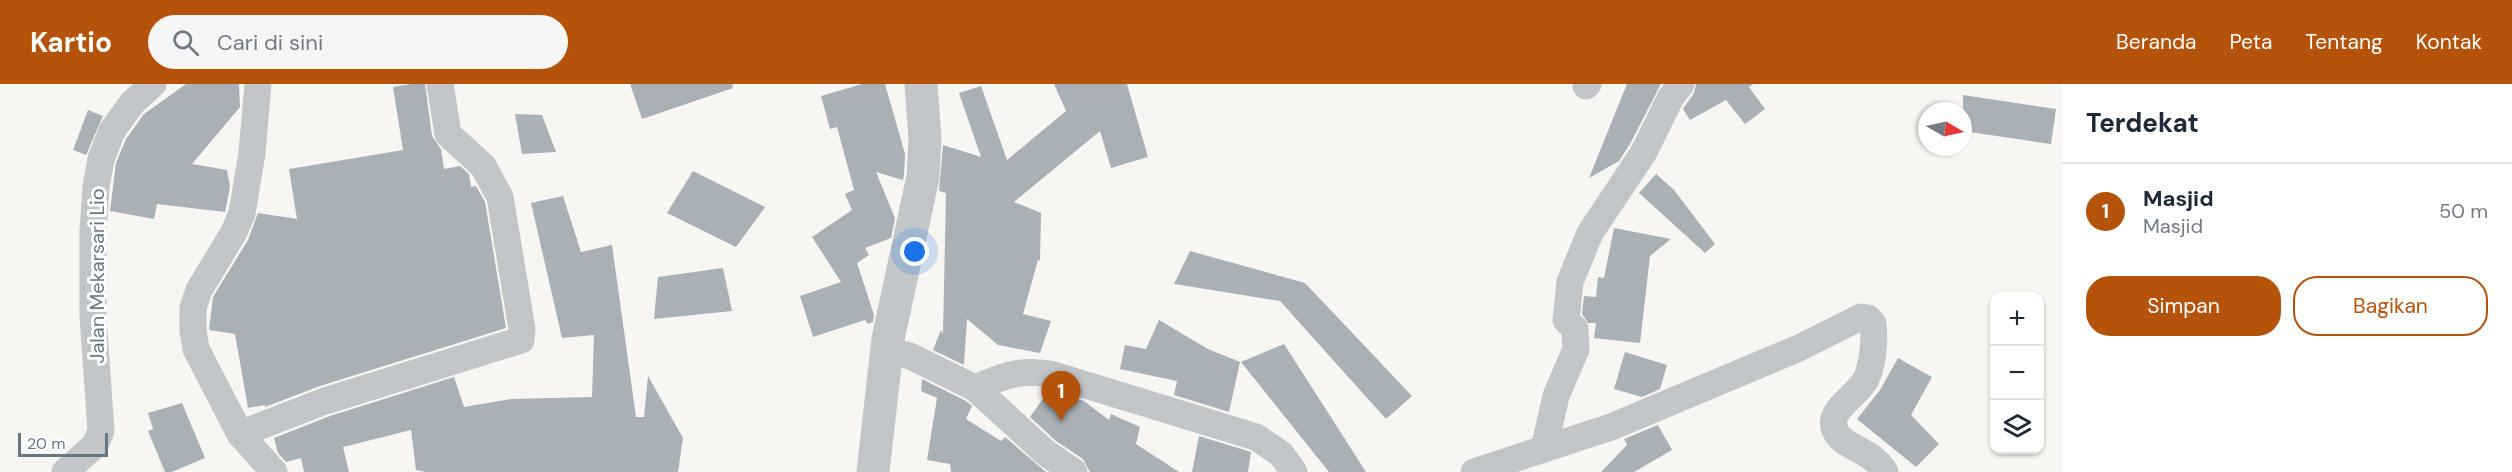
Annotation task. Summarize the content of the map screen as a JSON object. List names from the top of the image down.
{
  "streets": {
    "street": ["Jalan Mekarsari Lio"]
  },
  "scale_bar": "20 m",
  "north": "right",
  "page": {
    "header": "Kartio",
    "search": "Cari di sini",
    "nav": [
      "Beranda",
      "Peta",
      "Tentang",
      "Kontak"
    ],
    "heading": "Terdekat",
    "list": [
      {
        "mark": "1",
        "name": "Masjid",
        "note": "Masjid",
        "value": "50 m"
      }
    ],
    "buttons": ["Simpan", "Bagikan"],
    "map_buttons": ["+", "−"],
    "pins": "1",
    "scale": "20 m"
  }
}
